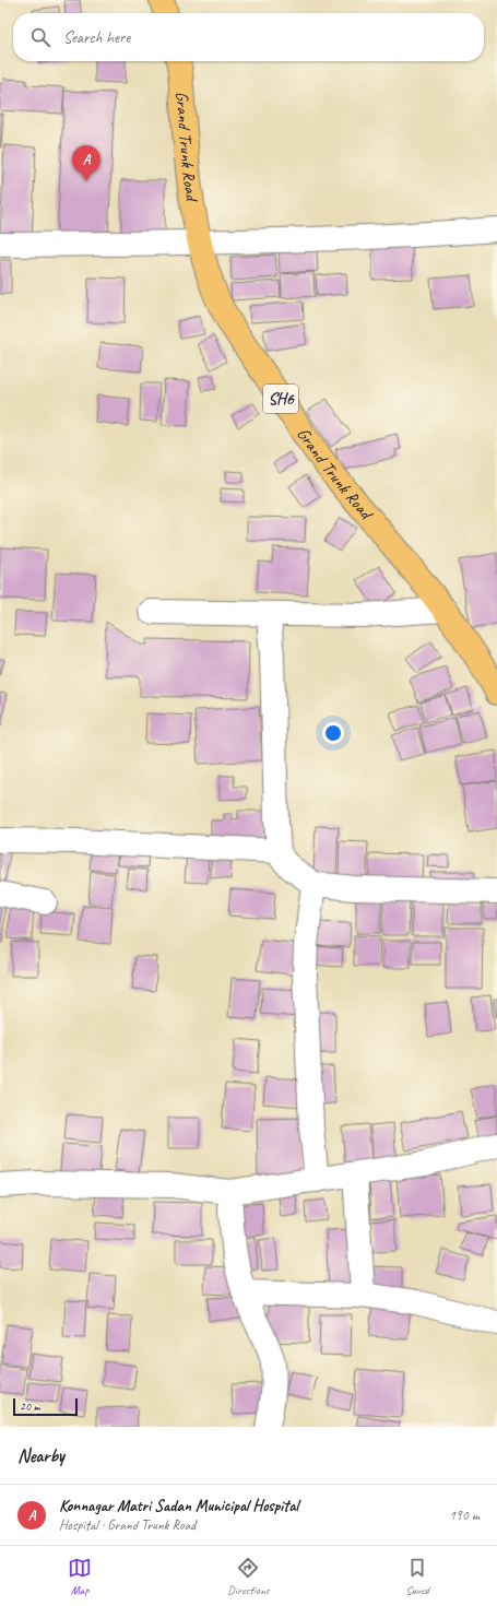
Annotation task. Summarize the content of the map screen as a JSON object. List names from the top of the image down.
{
  "streets": {
    "main road": ["Grand Trunk Road", "SH6"]
  },
  "scale_bar": "20 m",
  "page": {
    "search": "Search here",
    "pins": "A",
    "scale": "20 m",
    "heading": "Nearby",
    "list": [
      {
        "mark": "A",
        "name": "Konnagar Matri Sadan Municipal Hospital",
        "note": "Hospital · Grand Trunk Road",
        "value": "190 m"
      }
    ],
    "nav": ["Map", "Directions", "Saved"]
  }
}
